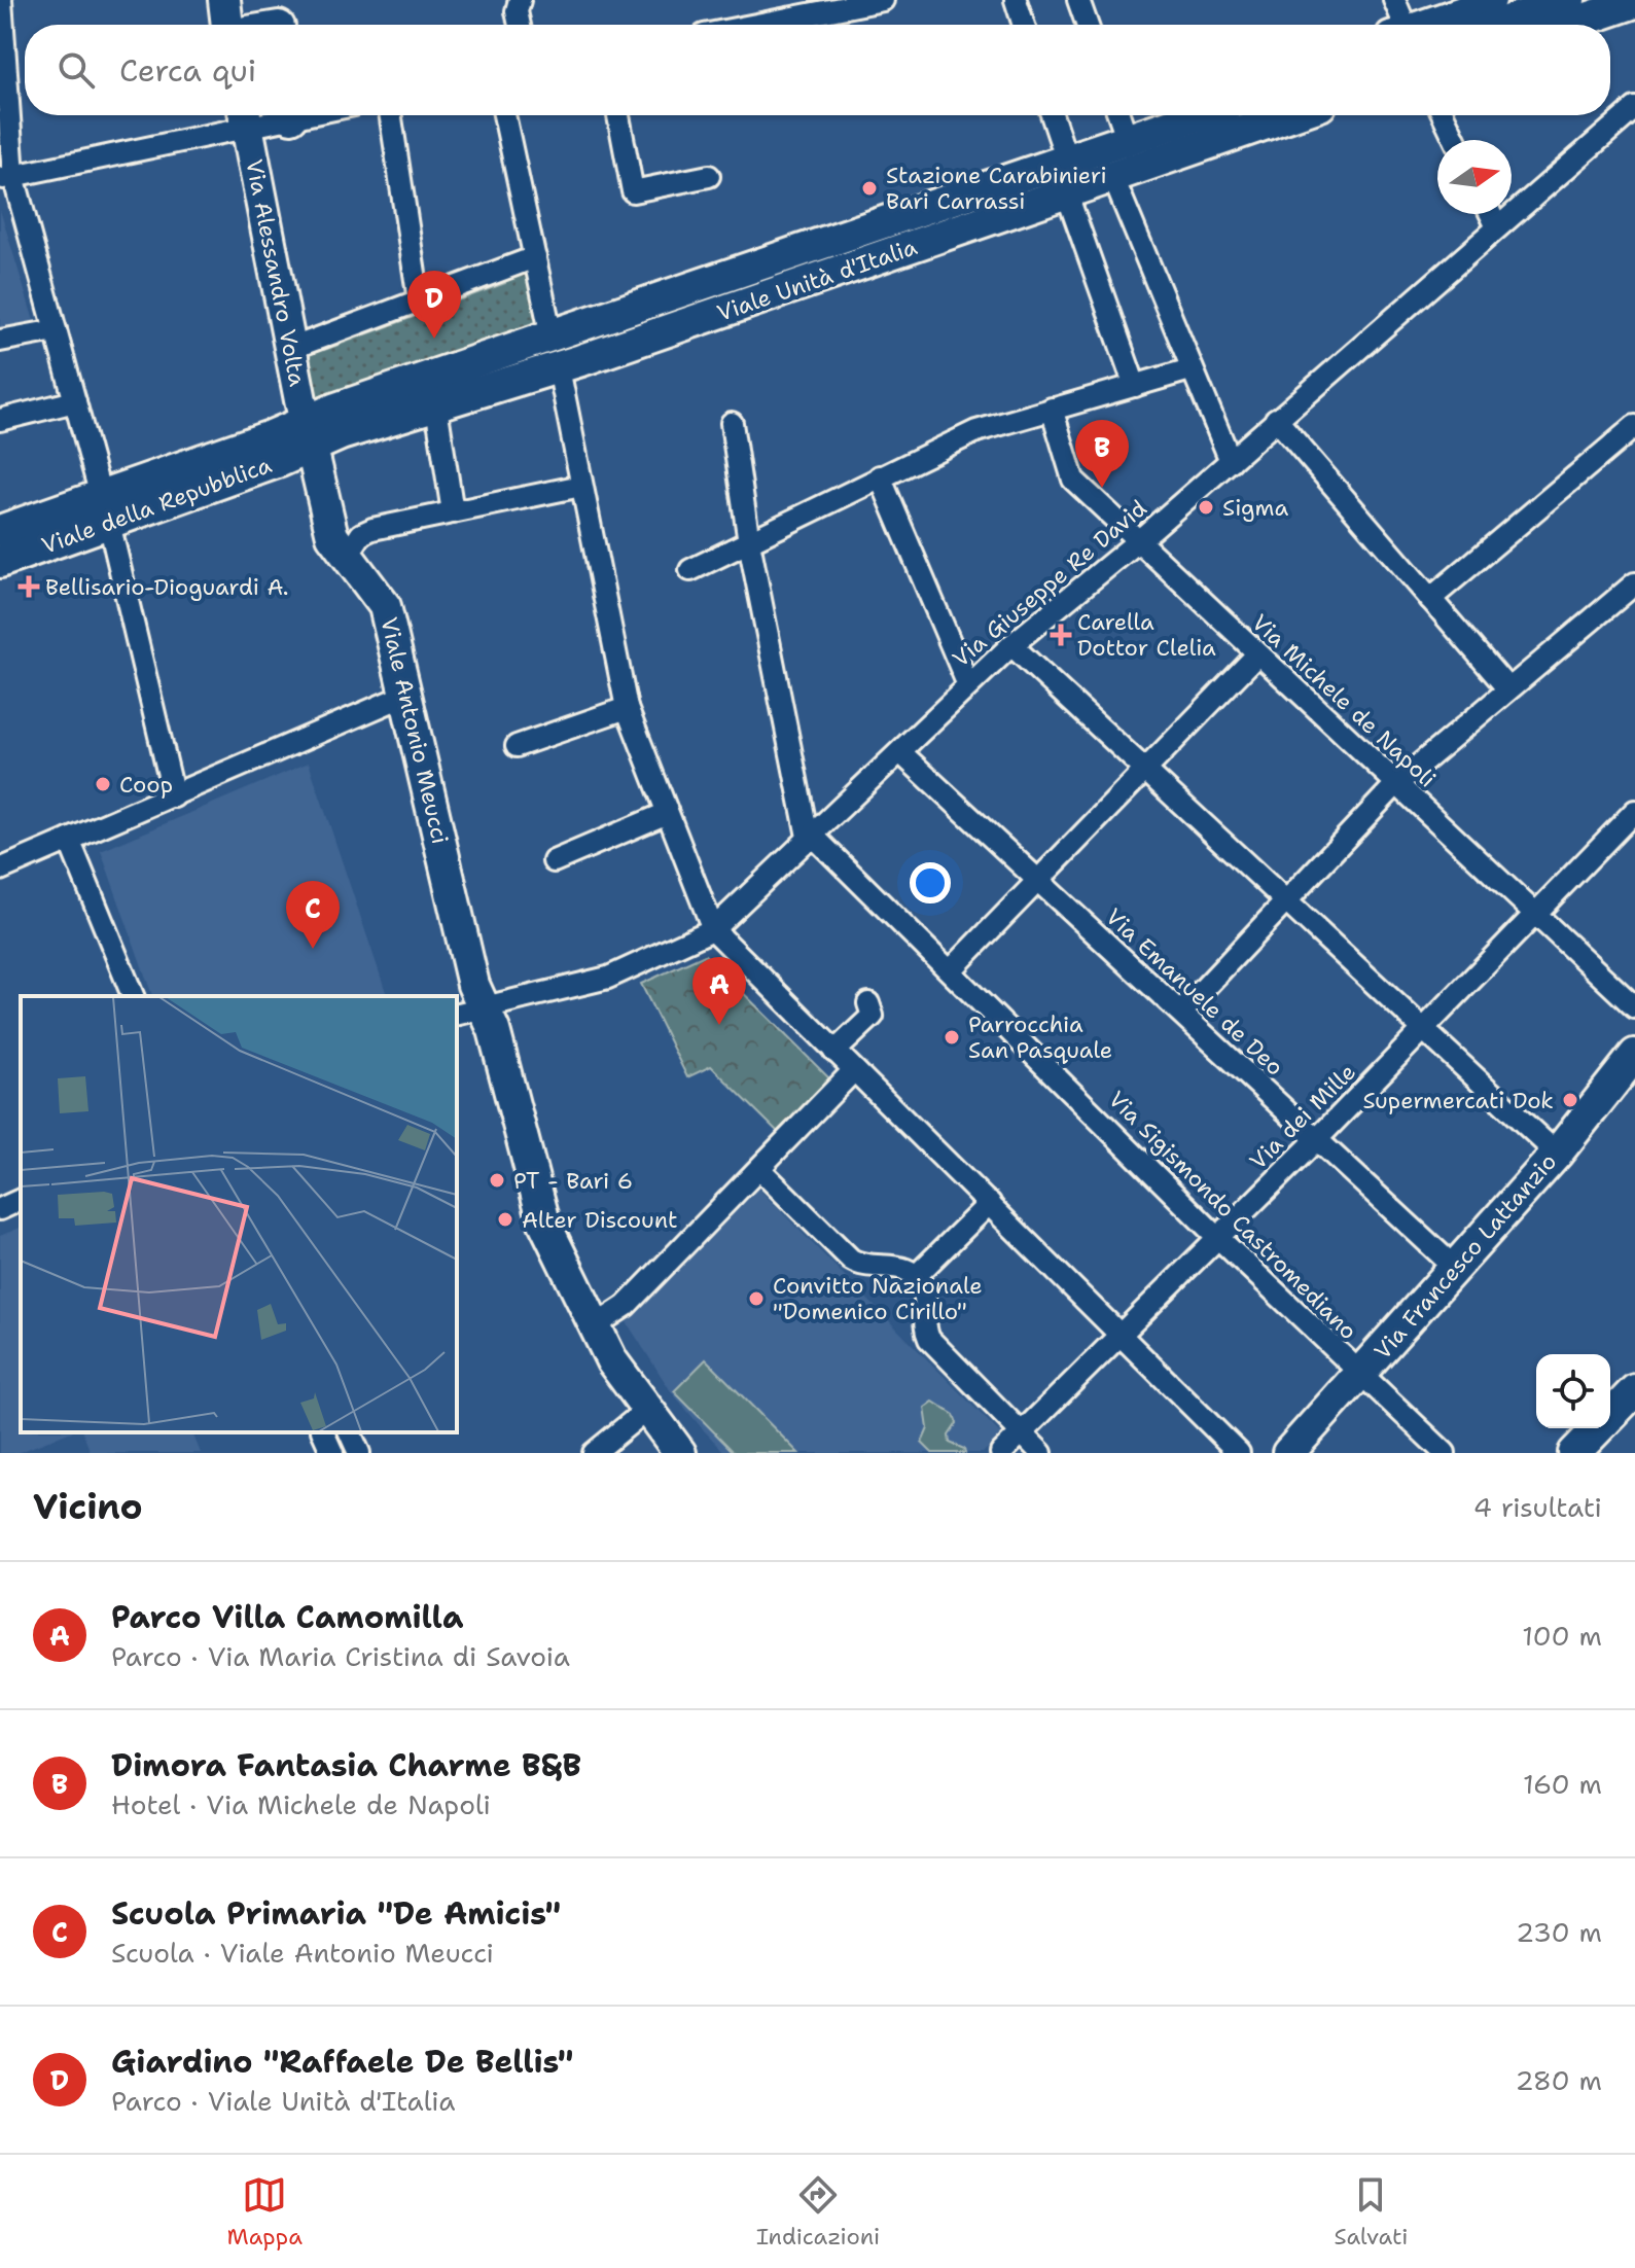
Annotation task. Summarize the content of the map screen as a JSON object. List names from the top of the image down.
{
  "streets": {
    "main road": [
      "Via Alessandro Volta",
      "Viale Unità d'Italia",
      "Viale della Repubblica",
      "Viale Antonio Meucci",
      "Via Francesco Lattanzio"
    ],
    "street": [
      "Via Giuseppe Re David",
      "Via Michele de Napoli",
      "Via Emanuele de Deo",
      "Via dei Mille",
      "Via Sigismondo Castromediano"
    ]
  },
  "crossings": [
    ["Via Alessandro Volta", "Viale Unità d'Italia"],
    ["Via Alessandro Volta", "Viale della Repubblica"],
    ["Via Alessandro Volta", "Viale Antonio Meucci"],
    ["Viale Unità d'Italia", "Viale della Repubblica"],
    ["Viale Unità d'Italia", "Viale Antonio Meucci"],
    ["Viale della Repubblica", "Viale Antonio Meucci"],
    ["Via Giuseppe Re David", "Via Michele de Napoli"],
    ["Via Giuseppe Re David", "Viale Antonio Meucci"],
    ["Via Giuseppe Re David", "Via Emanuele de Deo"],
    ["Via Giuseppe Re David", "Via Sigismondo Castromediano"],
    ["Via Michele de Napoli", "Via dei Mille"],
    ["Via Emanuele de Deo", "Via dei Mille"],
    ["Via Emanuele de Deo", "Via Francesco Lattanzio"],
    ["Via dei Mille", "Via Sigismondo Castromediano"],
    ["Via Sigismondo Castromediano", "Via Francesco Lattanzio"]
  ],
  "places": {
    "other": [
      "Stazione Carabinieri Bari Carrassi",
      "Sigma",
      "Coop",
      "Parrocchia San Pasquale",
      "Supermercati Dok",
      "PT - Bari 6",
      "Alter Discount",
      "Convitto Nazionale \"Domenico Cirillo\""
    ],
    "health": ["Bellisario-Dioguardi A.", "Carella Dottor Clelia"]
  },
  "north": "right",
  "page": {
    "search": "Cerca qui",
    "pins": [
      "D",
      "B",
      "C",
      "A"
    ],
    "heading": ["Vicino", "4 risultati"],
    "list": [
      {
        "mark": "A",
        "name": "Parco Villa Camomilla",
        "note": "Parco · Via Maria Cristina di Savoia",
        "value": "100 m"
      },
      {
        "mark": "B",
        "name": "Dimora Fantasia Charme B&B",
        "note": "Hotel · Via Michele de Napoli",
        "value": "160 m"
      },
      {
        "mark": "C",
        "name": "Scuola Primaria \"De Amicis\"",
        "note": "Scuola · Viale Antonio Meucci",
        "value": "230 m"
      },
      {
        "mark": "D",
        "name": "Giardino \"Raffaele De Bellis\"",
        "note": "Parco · Viale Unità d'Italia",
        "value": "280 m"
      }
    ],
    "nav": ["Mappa", "Indicazioni", "Salvati"]
  }
}
